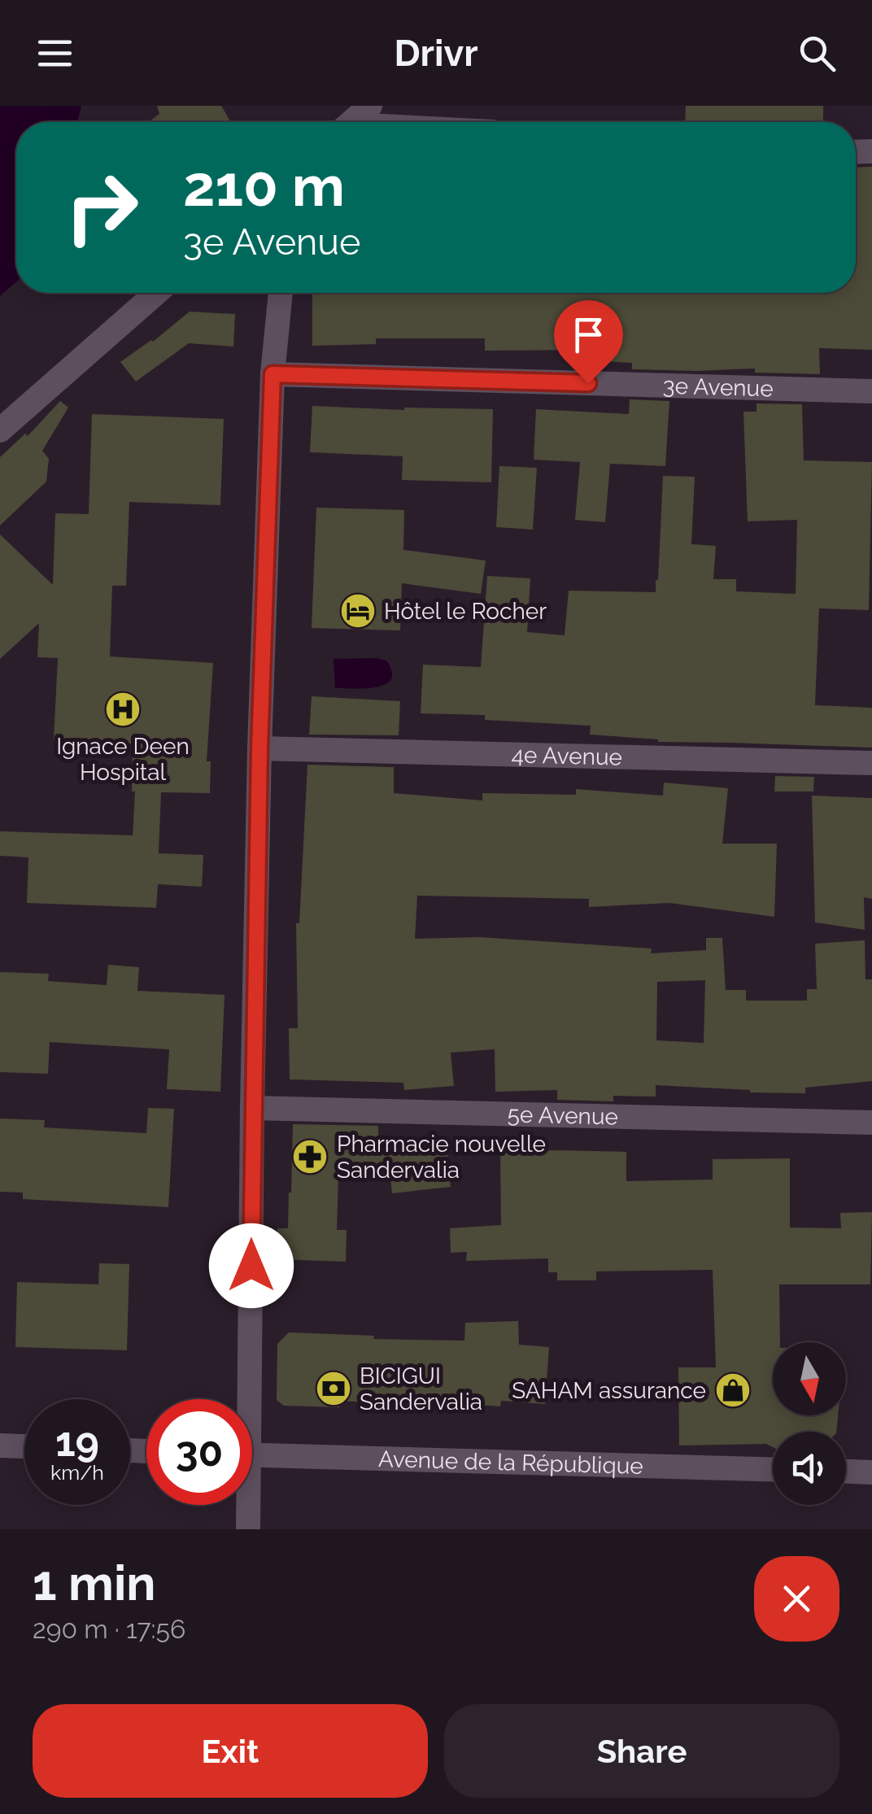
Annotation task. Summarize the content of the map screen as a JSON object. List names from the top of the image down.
{
  "streets": {
    "street": [
      "3e Avenue",
      "4e Avenue",
      "5e Avenue",
      "Avenue de la République"
    ]
  },
  "places": {
    "hotel": ["Hôtel le Rocher"],
    "hospital": ["Ignace Deen Hospital"],
    "pharmacy": ["Pharmacie nouvelle Sandervalia"],
    "bank": ["BICIGUI Sandervalia"],
    "shop": ["SAHAM assurance"]
  },
  "north": "bottom",
  "page": {
    "header": "Drivr",
    "turn": ["210 m", "3e Avenue"],
    "speed": "19 km/h",
    "limit": "30",
    "heading": ["1 min", "290 m · 17:56"],
    "buttons": ["Exit", "Share"]
  }
}
